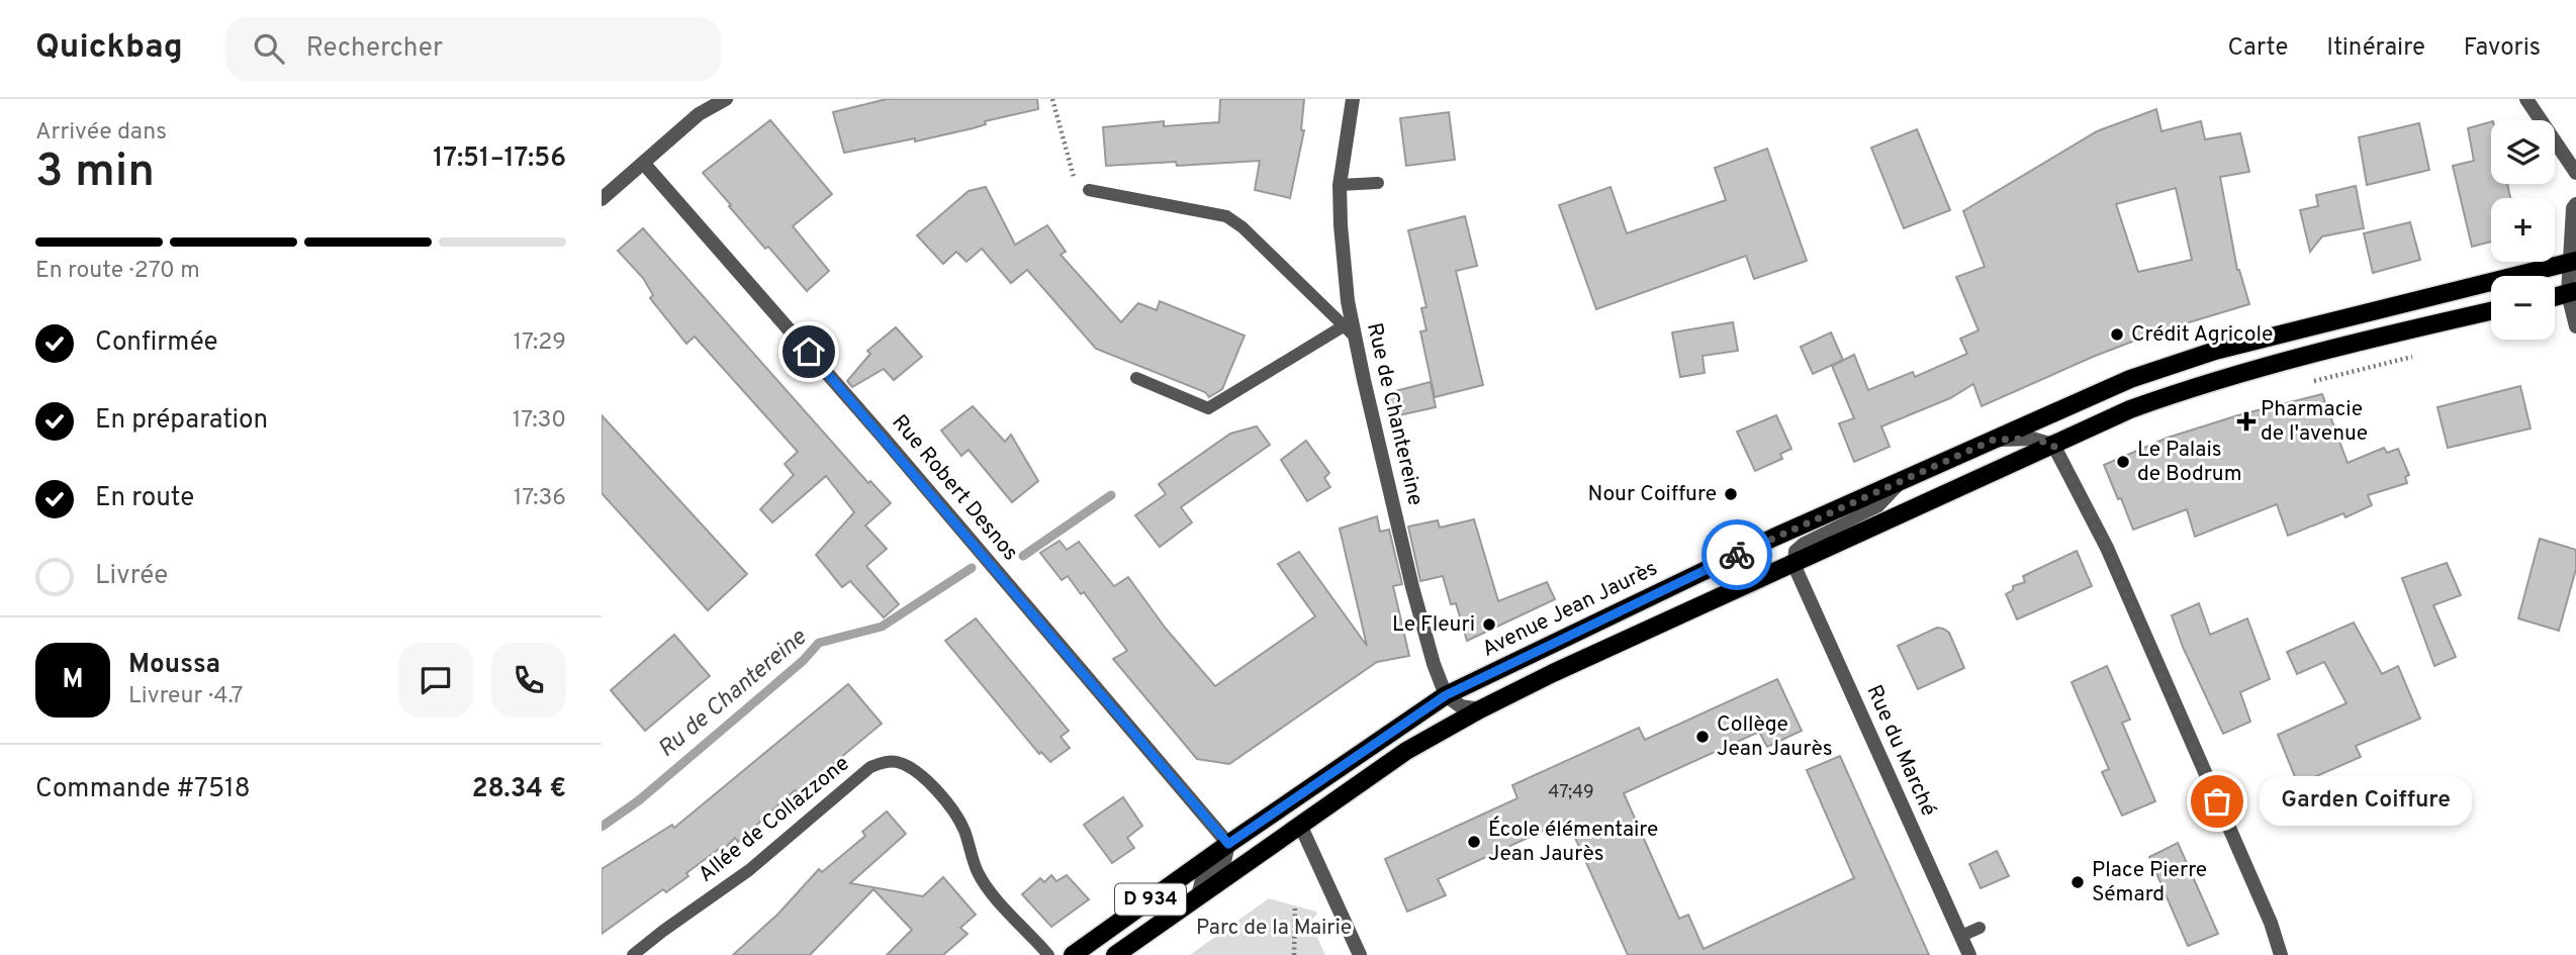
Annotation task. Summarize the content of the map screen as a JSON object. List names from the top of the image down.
{
  "streets": {
    "main road": ["Avenue Jean Jaurès", "D 934"],
    "street": ["Rue de Chantereine", "Rue Robert Desnos", "Rue du Marché"],
    "lane": ["Allée de Collazzone"]
  },
  "crossings": [
    ["Rue de Chantereine", "Avenue Jean Jaurès"],
    ["Rue Robert Desnos", "Avenue Jean Jaurès"],
    ["Rue Robert Desnos", "D 934"],
    ["Avenue Jean Jaurès", "D 934"],
    ["Rue du Marché", "D 934"]
  ],
  "water": ["Ru de Chantereine"],
  "parks": ["Parc de la Mairie"],
  "places": {
    "other": [
      "Crédit Agricole",
      "Le Palais de Bodrum",
      "Nour Coiffure",
      "Le Fleuri",
      "Collège Jean Jaurès",
      "Garden Coiffure",
      "École élémentaire Jean Jaurès",
      "Place Pierre Sémard"
    ],
    "health": ["Pharmacie de l'avenue"]
  },
  "house_numbers": ["47;49"],
  "page": {
    "header": "Quickbag",
    "search": "Rechercher",
    "nav": ["Carte", "Itinéraire", "Favoris"],
    "heading": ["3 min", "Arrivée dans", "17:51–17:56"],
    "panel": [
      "Moussa",
      "Livreur · 4.7",
      "Commande #7518",
      "28.34 €"
    ],
    "map_buttons": ["+", "−"],
    "bar": "En route · 270 m",
    "list": [
      ["Confirmée", "17:29"],
      ["En préparation", "17:30"],
      ["En route", "17:36"],
      "Livrée"
    ],
    "round": "M",
    "bubble": "Garden Coiffure"
  }
}
